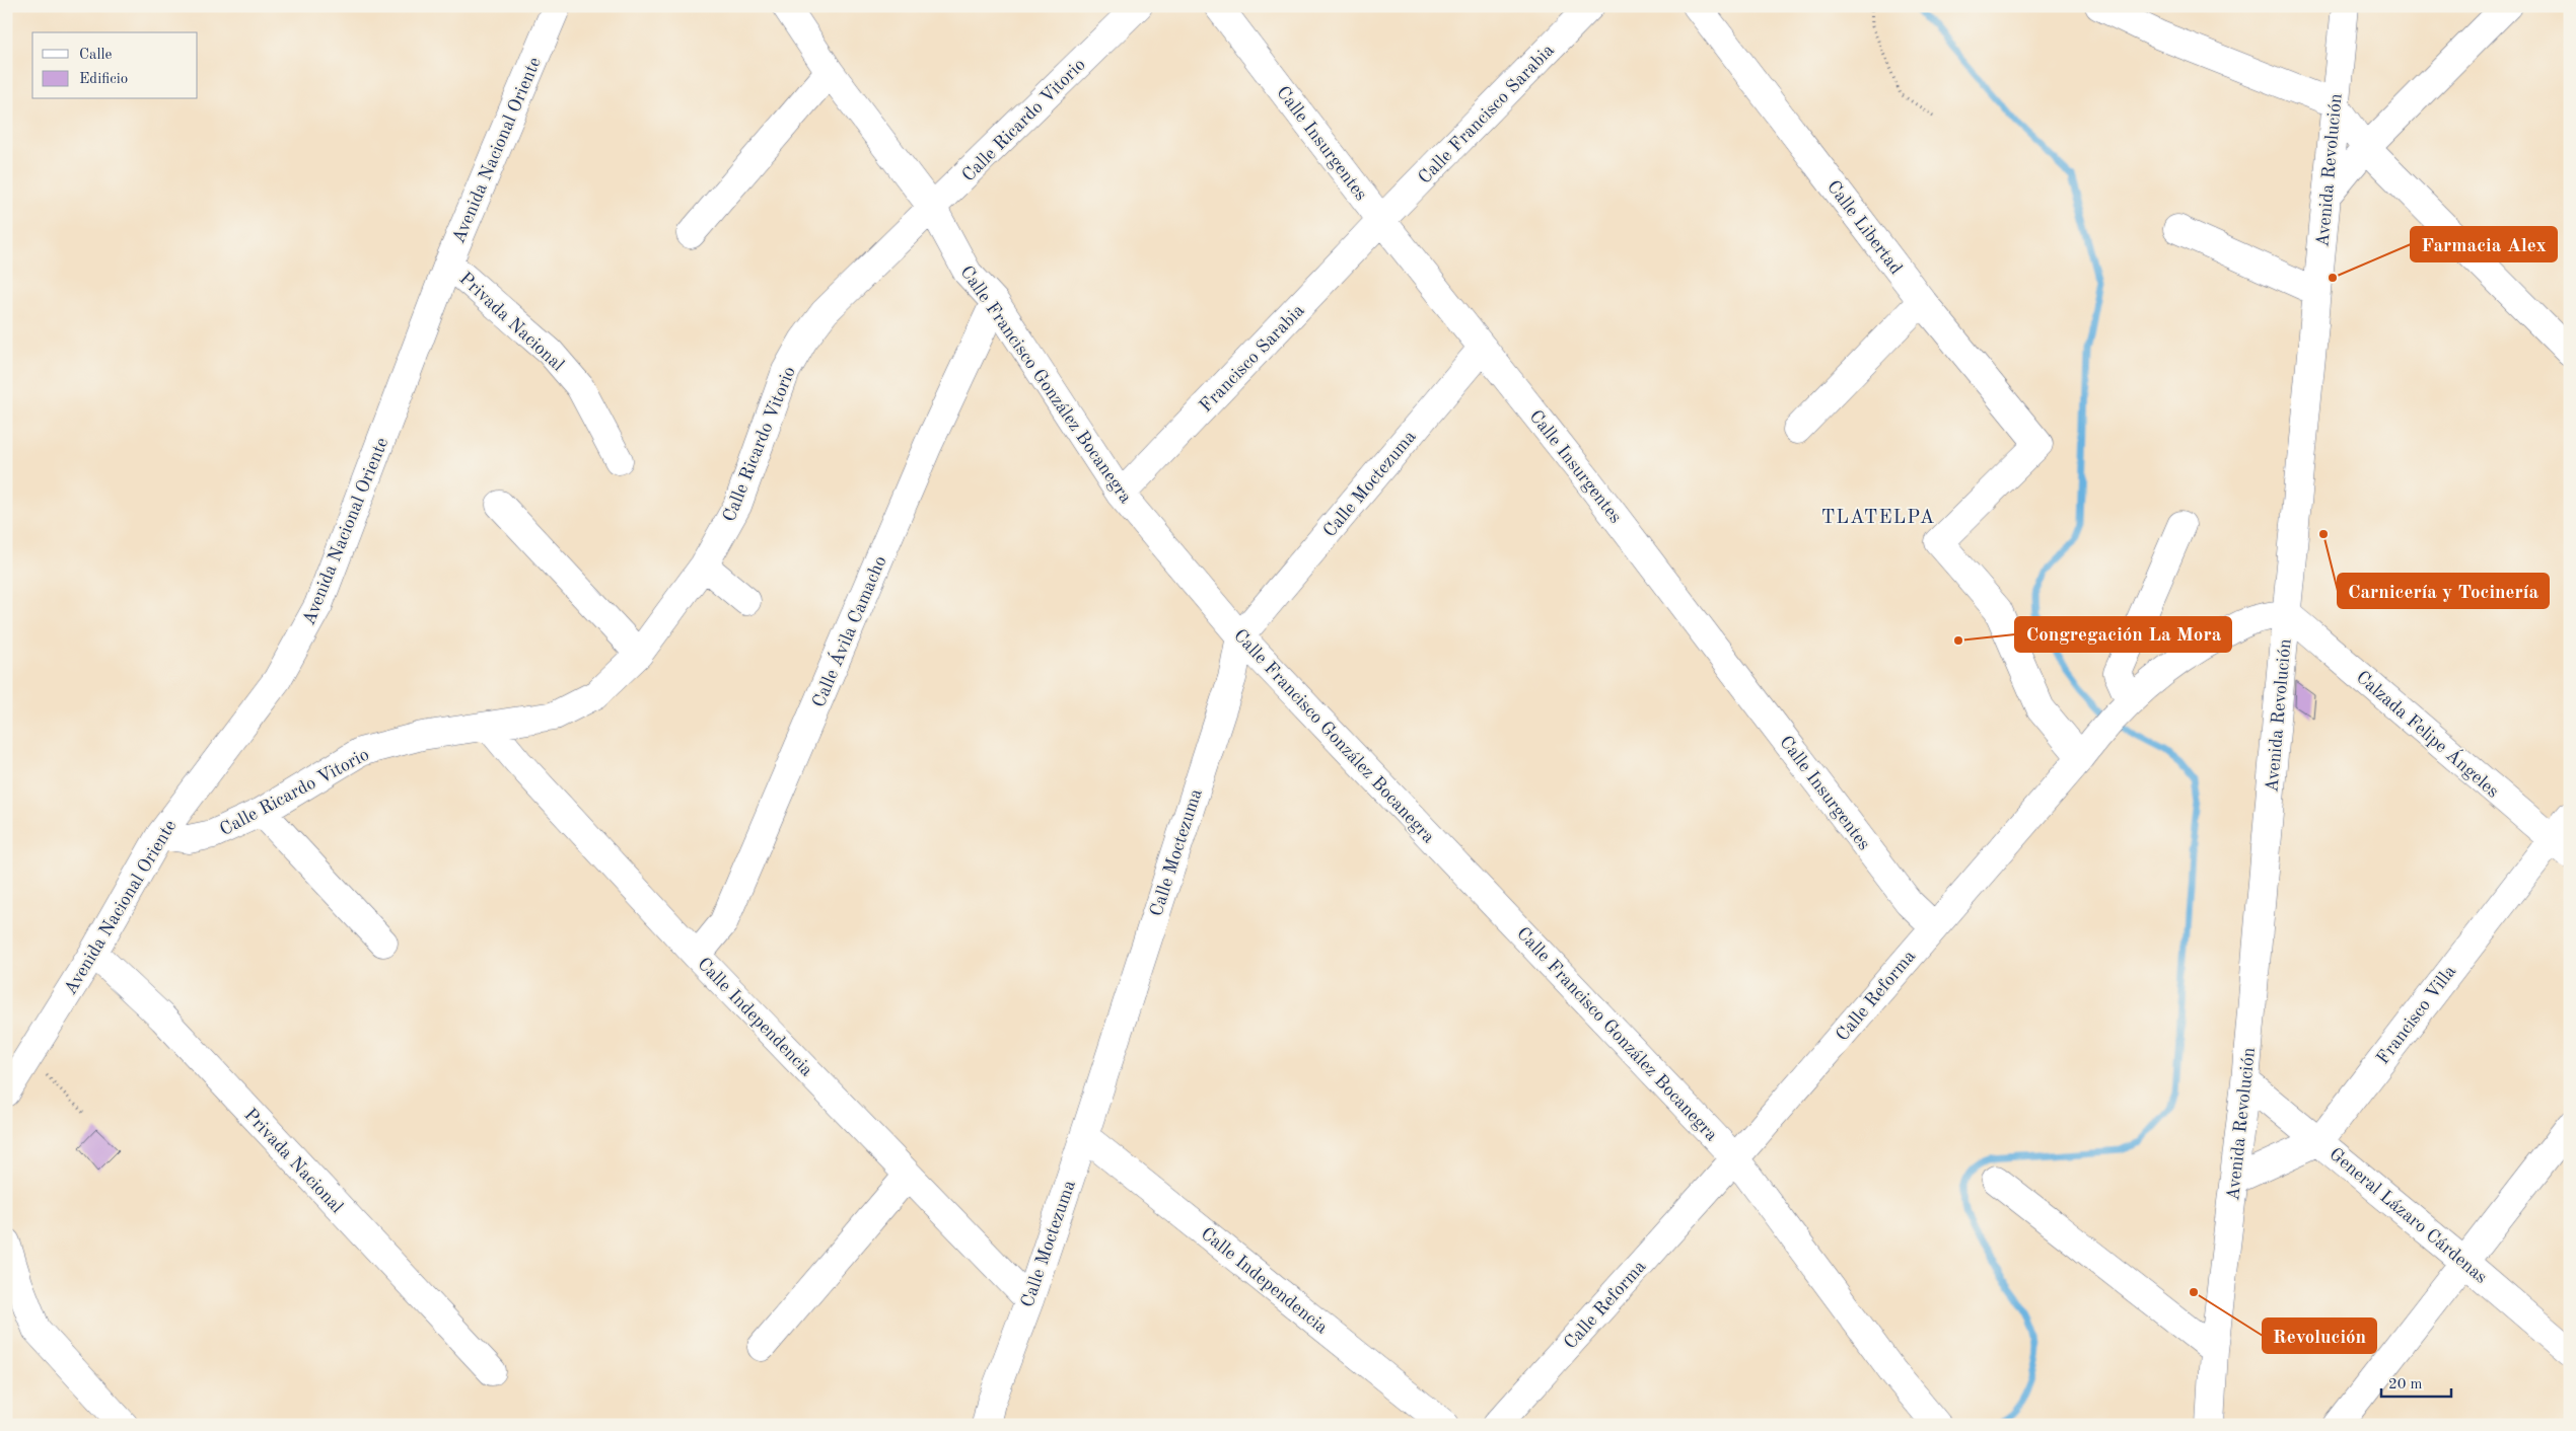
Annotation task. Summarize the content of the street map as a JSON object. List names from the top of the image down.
{
  "streets": {
    "street": [
      "Calle Francisco Sarabia",
      "Calle Ricardo Vitorio",
      "Calle Insurgentes",
      "Avenida Nacional Oriente",
      "Avenida Revolución",
      "Calle Libertad",
      "Privada Nacional",
      "Francisco Sarabia",
      "Calle Francisco González Bocanegra",
      "Calle Moctezuma",
      "Calle Ávila Camacho",
      "Calzada Felipe Ángeles",
      "Calle Reforma",
      "Francisco Villa",
      "Calle Independencia",
      "General Lázaro Cárdenas"
    ]
  },
  "crossings": [
    ["Calle Francisco Sarabia", "Calle Insurgentes"],
    ["Calle Francisco Sarabia", "Francisco Sarabia"],
    ["Calle Ricardo Vitorio", "Avenida Nacional Oriente"],
    ["Calle Ricardo Vitorio", "Calle Francisco González Bocanegra"],
    ["Calle Ricardo Vitorio", "Calle Independencia"],
    ["Calle Insurgentes", "Francisco Sarabia"],
    ["Calle Insurgentes", "Calle Moctezuma"],
    ["Calle Insurgentes", "Calle Reforma"],
    ["Avenida Nacional Oriente", "Privada Nacional"],
    ["Avenida Revolución", "Calzada Felipe Ángeles"],
    ["Avenida Revolución", "Calle Reforma"],
    ["Avenida Revolución", "Francisco Villa"],
    ["Avenida Revolución", "General Lázaro Cárdenas"],
    ["Calle Libertad", "Calle Reforma"],
    ["Francisco Sarabia", "Calle Francisco González Bocanegra"],
    ["Calle Francisco González Bocanegra", "Calle Moctezuma"],
    ["Calle Francisco González Bocanegra", "Calle Ávila Camacho"],
    ["Calle Francisco González Bocanegra", "Calle Reforma"],
    ["Calle Moctezuma", "Calle Independencia"],
    ["Calle Ávila Camacho", "Calle Independencia"],
    ["Calzada Felipe Ángeles", "Calle Reforma"],
    ["Calzada Felipe Ángeles", "Francisco Villa"],
    ["Francisco Villa", "General Lázaro Cárdenas"]
  ],
  "districts": ["TLATELPA"],
  "places": [
    "Farmacia Alex",
    "Carnicería y Tocinería",
    "Congregación La Mora",
    "Revolución"
  ],
  "legend": ["Calle", "Edificio"],
  "scale_bar": "20 m"
}
